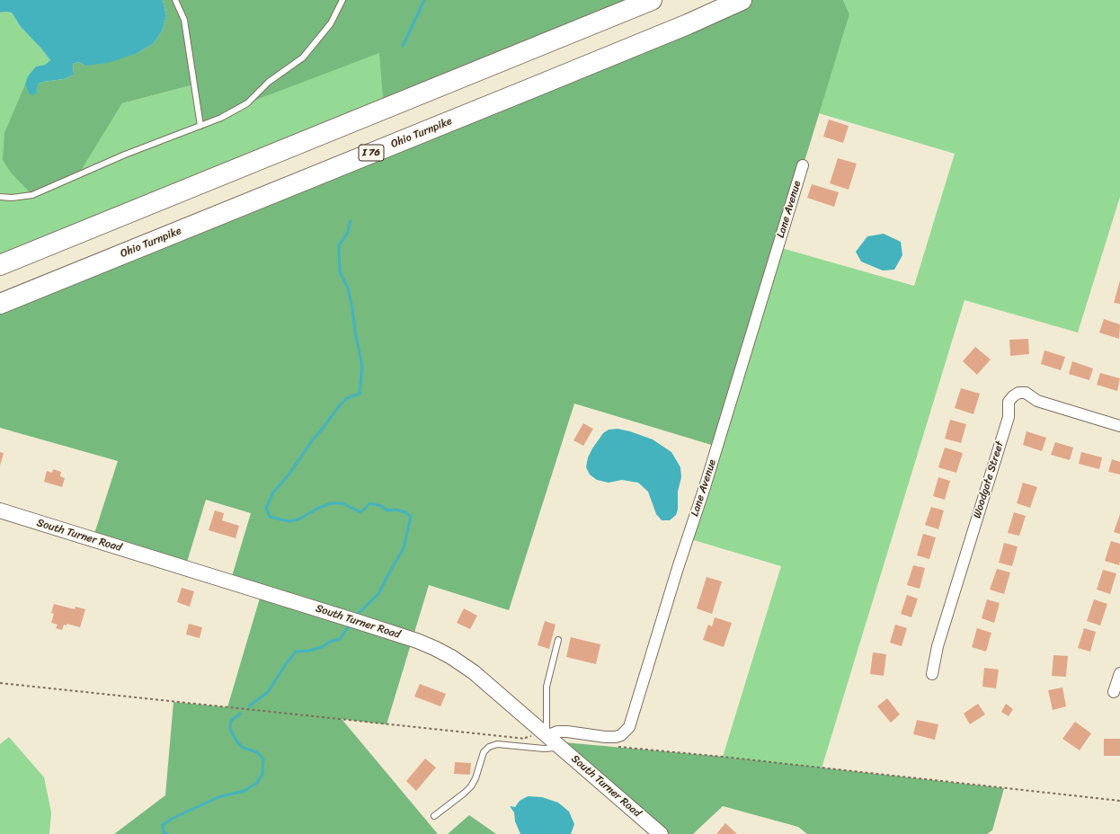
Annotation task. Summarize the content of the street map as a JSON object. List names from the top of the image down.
{
  "streets": {
    "highway": ["Ohio Turnpike", "I 76"],
    "street": ["Lane Avenue", "Woodgate Street", "South Turner Road"]
  },
  "crossings": [
    ["Lane Avenue", "South Turner Road"]
  ]
}
